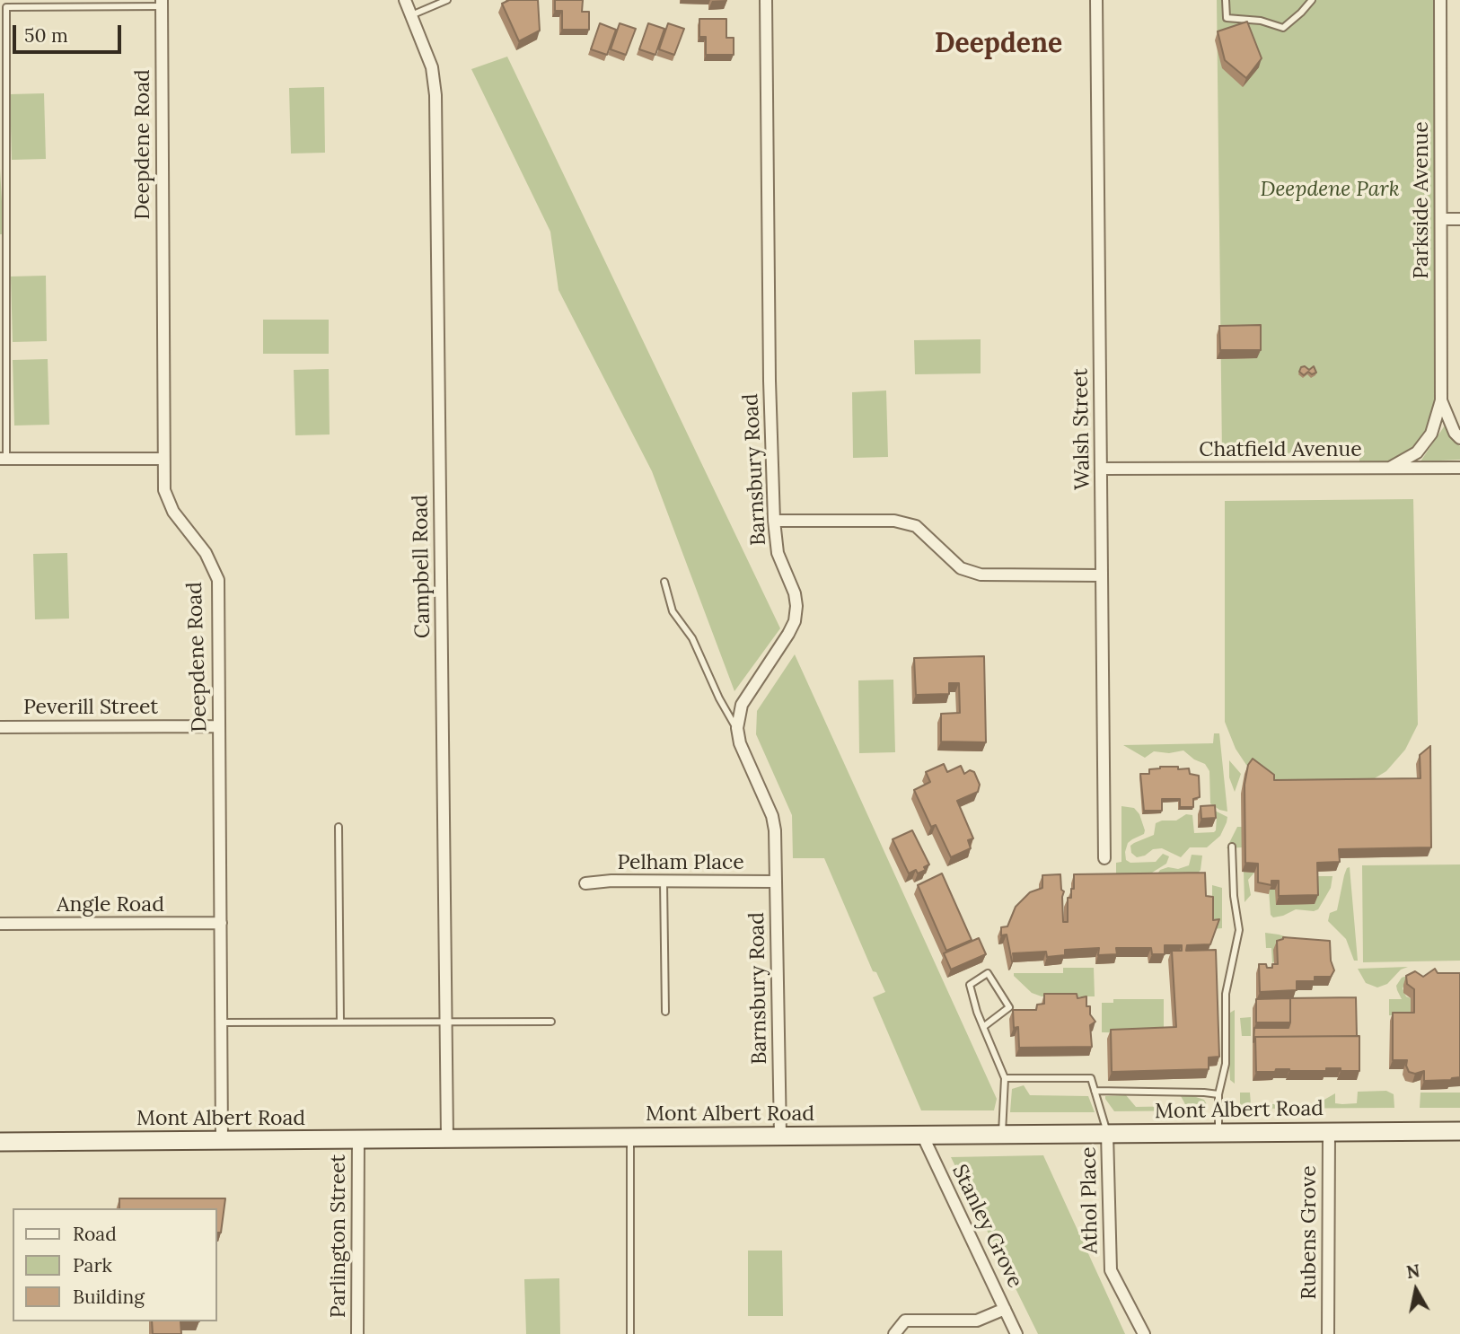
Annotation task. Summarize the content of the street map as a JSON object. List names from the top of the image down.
{
  "streets": {
    "main road": ["Mont Albert Road"],
    "street": [
      "Deepdene Road",
      "Parkside Avenue",
      "Walsh Street",
      "Chatfield Avenue",
      "Barnsbury Road",
      "Campbell Road",
      "Peverill Street",
      "Pelham Place",
      "Angle Road",
      "Athol Place",
      "Stanley Grove",
      "Rubens Grove",
      "Parlington Street"
    ]
  },
  "crossings": [
    ["Deepdene Road", "Peverill Street"],
    ["Deepdene Road", "Angle Road"],
    ["Deepdene Road", "Mont Albert Road"],
    ["Parkside Avenue", "Chatfield Avenue"],
    ["Walsh Street", "Chatfield Avenue"],
    ["Barnsbury Road", "Pelham Place"],
    ["Barnsbury Road", "Mont Albert Road"],
    ["Campbell Road", "Mont Albert Road"],
    ["Mont Albert Road", "Athol Place"],
    ["Mont Albert Road", "Stanley Grove"],
    ["Mont Albert Road", "Rubens Grove"],
    ["Mont Albert Road", "Parlington Street"]
  ],
  "districts": ["Deepdene"],
  "parks": ["Deepdene Park"],
  "legend": ["Road", "Park", "Building"],
  "scale_bar": "50 m",
  "north": "top"
}
